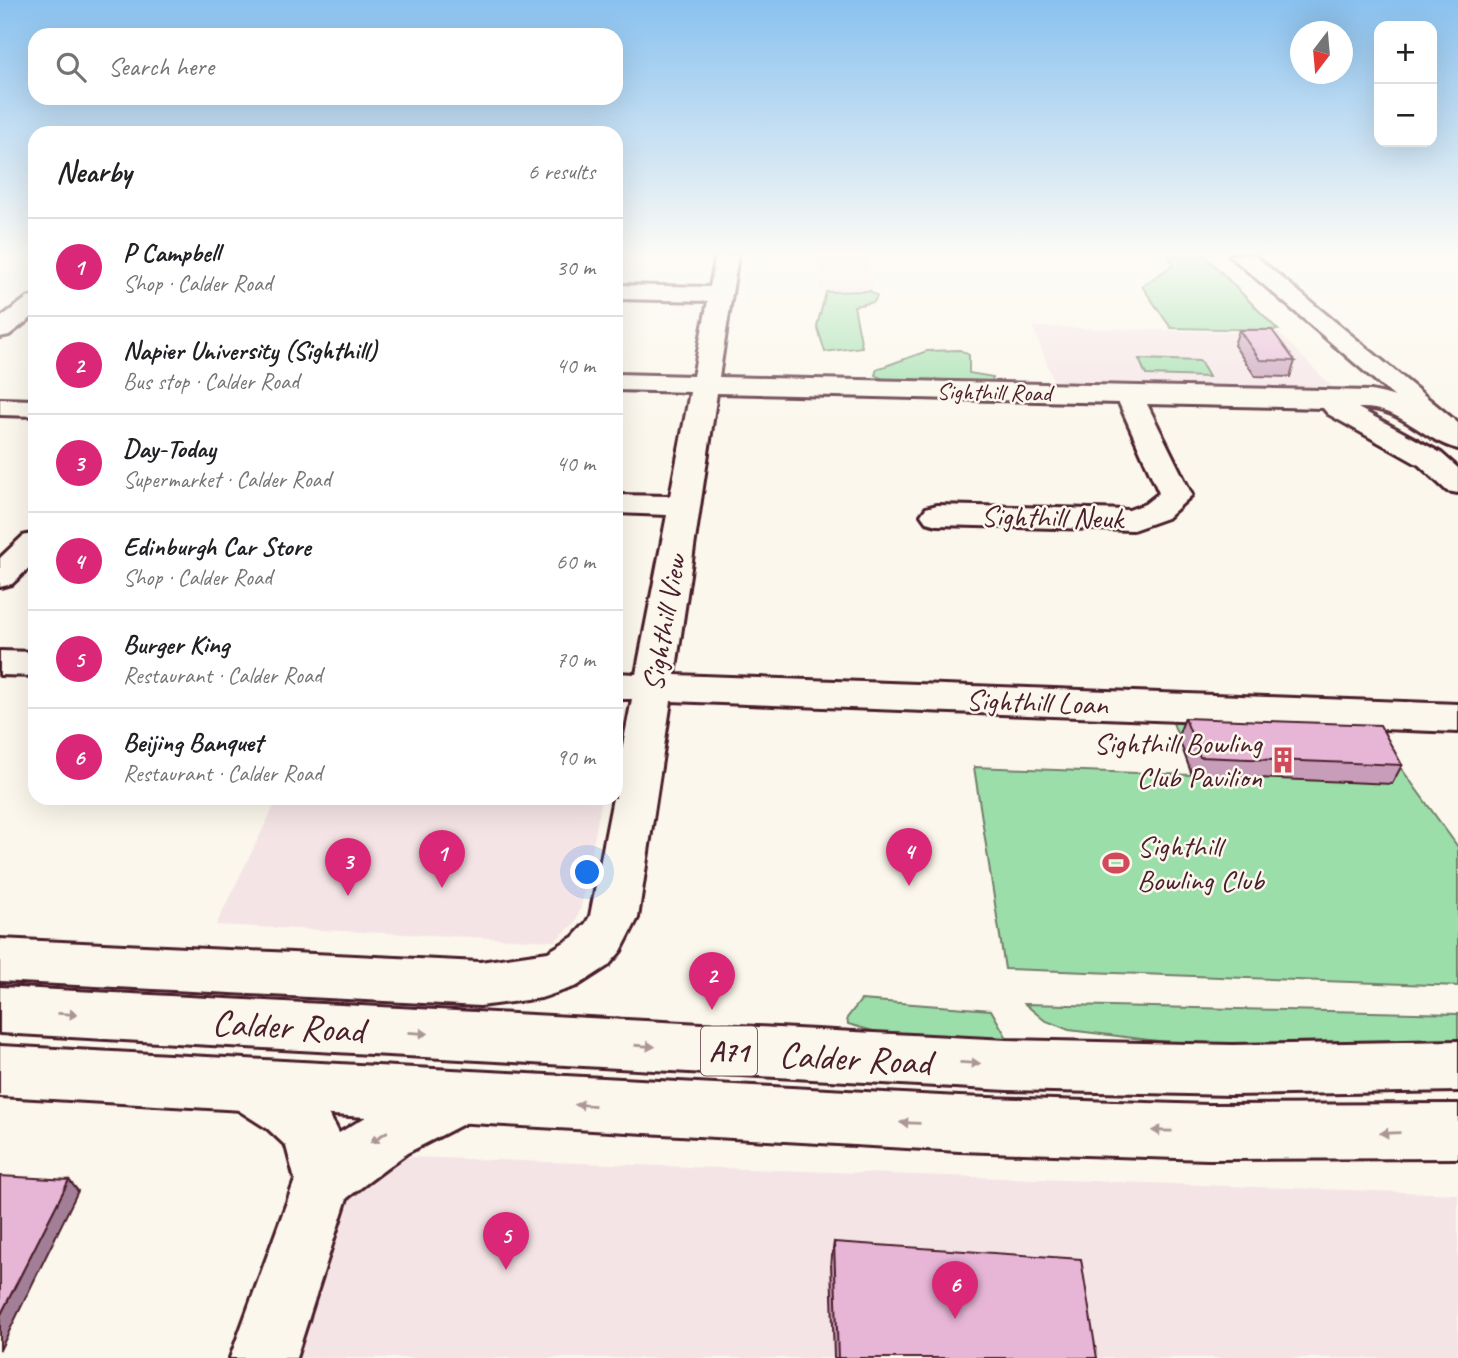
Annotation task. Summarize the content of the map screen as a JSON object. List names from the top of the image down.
{
  "streets": {
    "street": [
      "Sighthill Road",
      "Sighthill Neuk",
      "Sighthill View",
      "Sighthill Loan",
      "Calder Road",
      "A71"
    ]
  },
  "crossings": [
    ["Sighthill Road", "Sighthill Neuk"],
    ["Sighthill Road", "Sighthill View"],
    ["Sighthill View", "Sighthill Loan"],
    ["Sighthill View", "Calder Road"]
  ],
  "places": {
    "building": ["Sighthill Bowling Club Pavilion"],
    "sports": ["Sighthill Bowling Club"]
  },
  "north": "bottom",
  "page": {
    "map_buttons": ["+", "−"],
    "search": "Search here",
    "heading": ["Nearby", "6 results"],
    "list": [
      {
        "mark": "1",
        "name": "P Campbell",
        "note": "Shop · Calder Road",
        "value": "30 m"
      },
      {
        "mark": "2",
        "name": "Napier University (Sighthill)",
        "note": "Bus stop · Calder Road",
        "value": "40 m"
      },
      {
        "mark": "3",
        "name": "Day-Today",
        "note": "Supermarket · Calder Road",
        "value": "40 m"
      },
      {
        "mark": "4",
        "name": "Edinburgh Car Store",
        "note": "Shop · Calder Road",
        "value": "60 m"
      },
      {
        "mark": "5",
        "name": "Burger King",
        "note": "Restaurant · Calder Road",
        "value": "70 m"
      },
      {
        "mark": "6",
        "name": "Beijing Banquet",
        "note": "Restaurant · Calder Road",
        "value": "90 m"
      }
    ],
    "pins": [
      "4",
      "1",
      "3",
      "2",
      "5",
      "6"
    ]
  }
}
